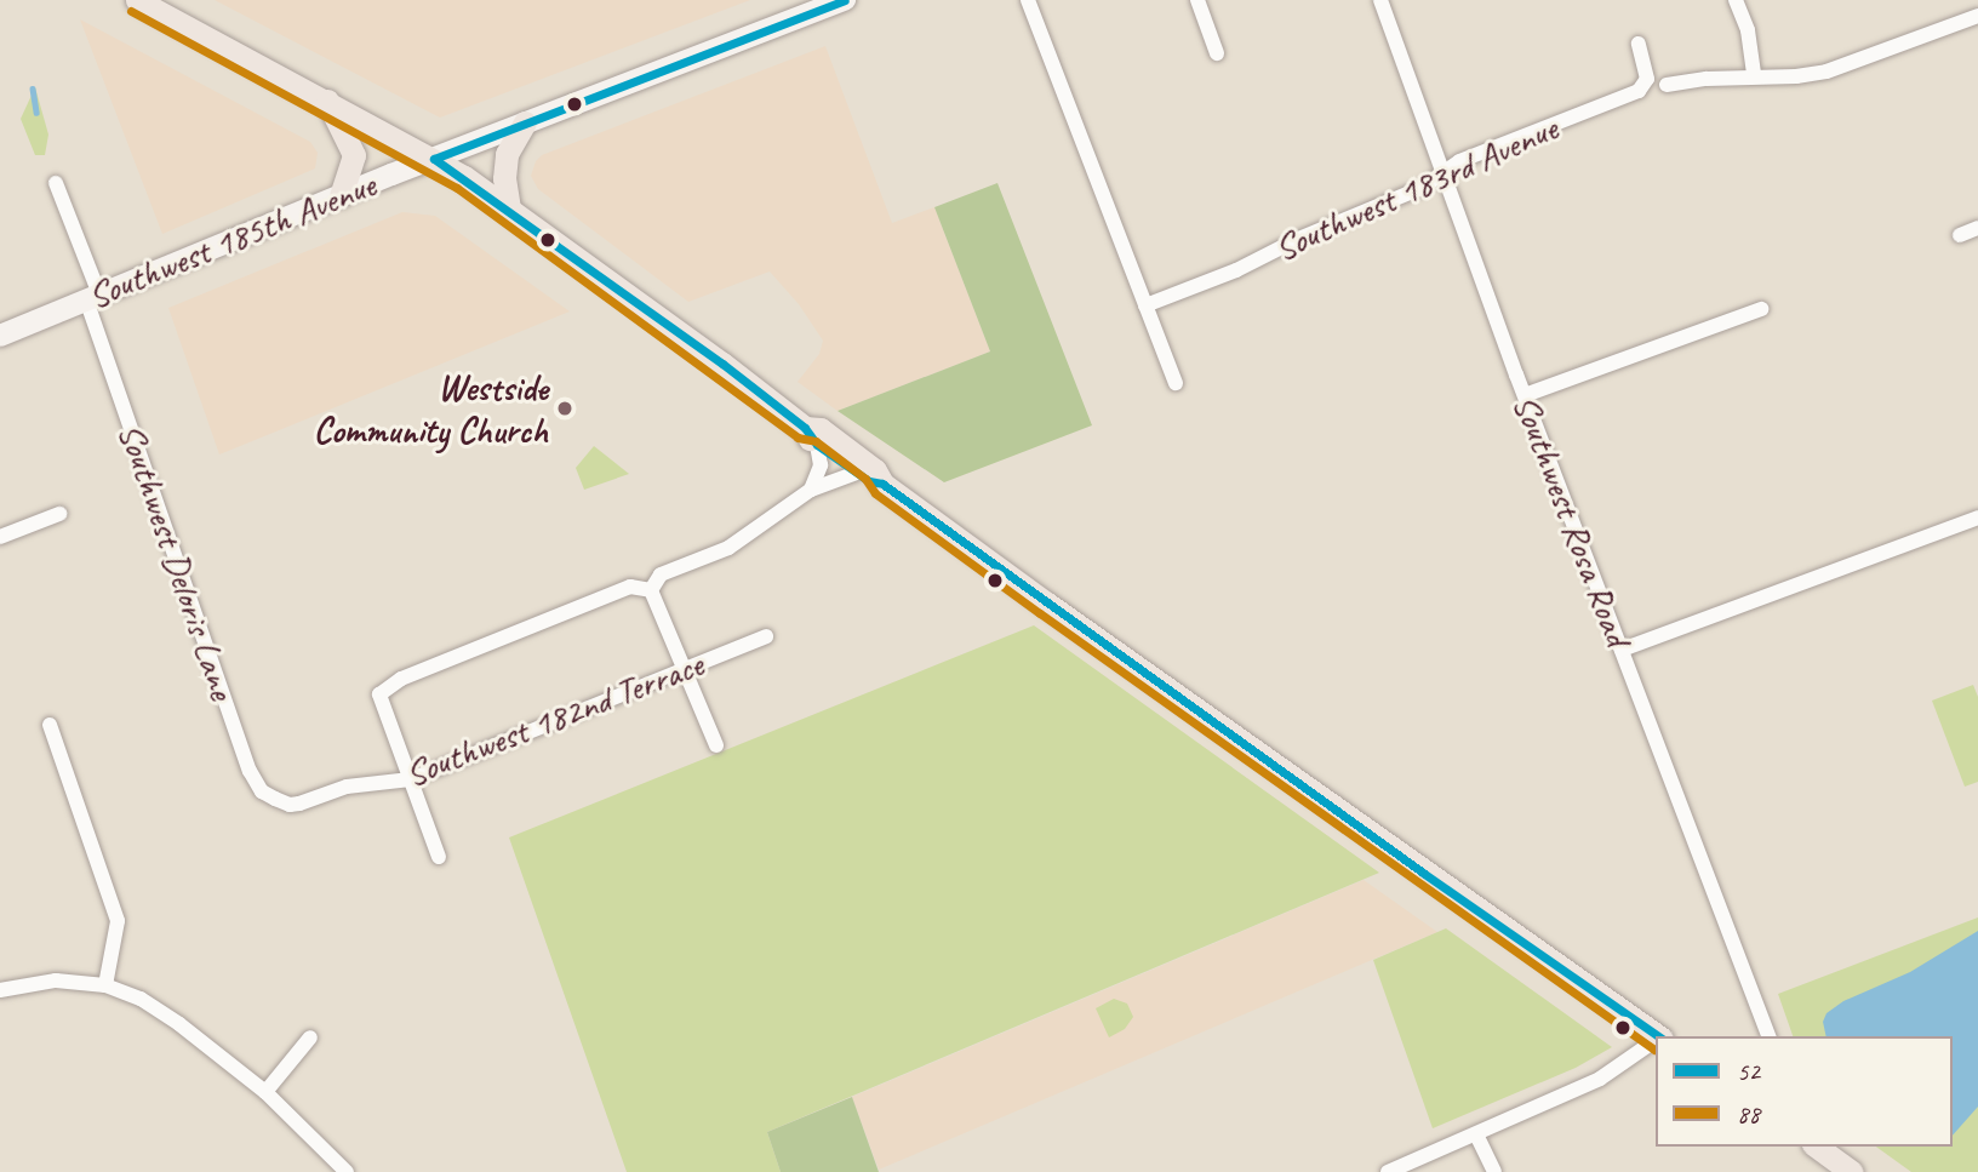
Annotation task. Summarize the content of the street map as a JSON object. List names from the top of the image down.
{
  "streets": {
    "street": [
      "Southwest 183rd Avenue",
      "Southwest 185th Avenue",
      "Southwest Rosa Road",
      "Southwest Deloris Lane",
      "Southwest 182nd Terrace"
    ]
  },
  "crossings": [
    ["Southwest 183rd Avenue", "Southwest Rosa Road"],
    ["Southwest 185th Avenue", "Southwest Deloris Lane"],
    ["Southwest Deloris Lane", "Southwest 182nd Terrace"]
  ],
  "places": ["Westside Community Church"],
  "lines": ["transit line 52", "transit line 88"],
  "legend": ["52", "88"]
}
